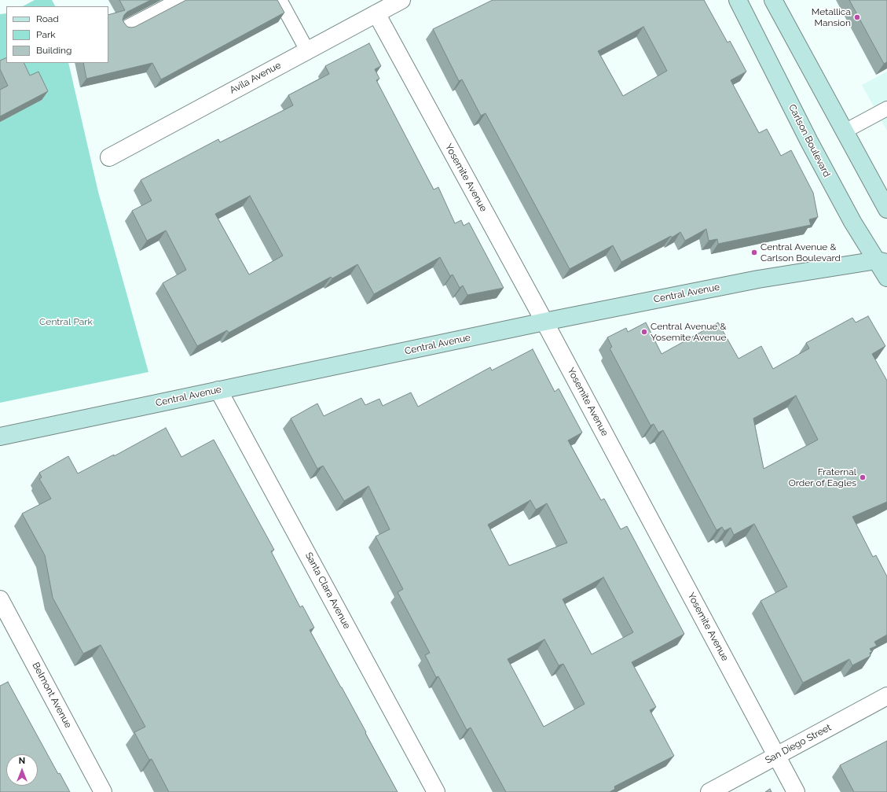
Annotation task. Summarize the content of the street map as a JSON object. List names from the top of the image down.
{
  "streets": {
    "main road": ["Carlson Boulevard", "Central Avenue"],
    "street": [
      "Avila Avenue",
      "Yosemite Avenue",
      "Santa Clara Avenue",
      "Belmont Avenue",
      "San Diego Street"
    ]
  },
  "crossings": [
    ["Avila Avenue", "Yosemite Avenue"],
    ["Carlson Boulevard", "Central Avenue"],
    ["Yosemite Avenue", "Central Avenue"],
    ["Yosemite Avenue", "San Diego Street"],
    ["Central Avenue", "Santa Clara Avenue"]
  ],
  "parks": ["Central Park"],
  "places": [
    "Metallica Mansion",
    "Central Avenue & Carlson Boulevard",
    "Central Avenue & Yosemite Avenue",
    "Fraternal Order of Eagles"
  ],
  "legend": ["Road", "Park", "Building"],
  "north": "top"
}
